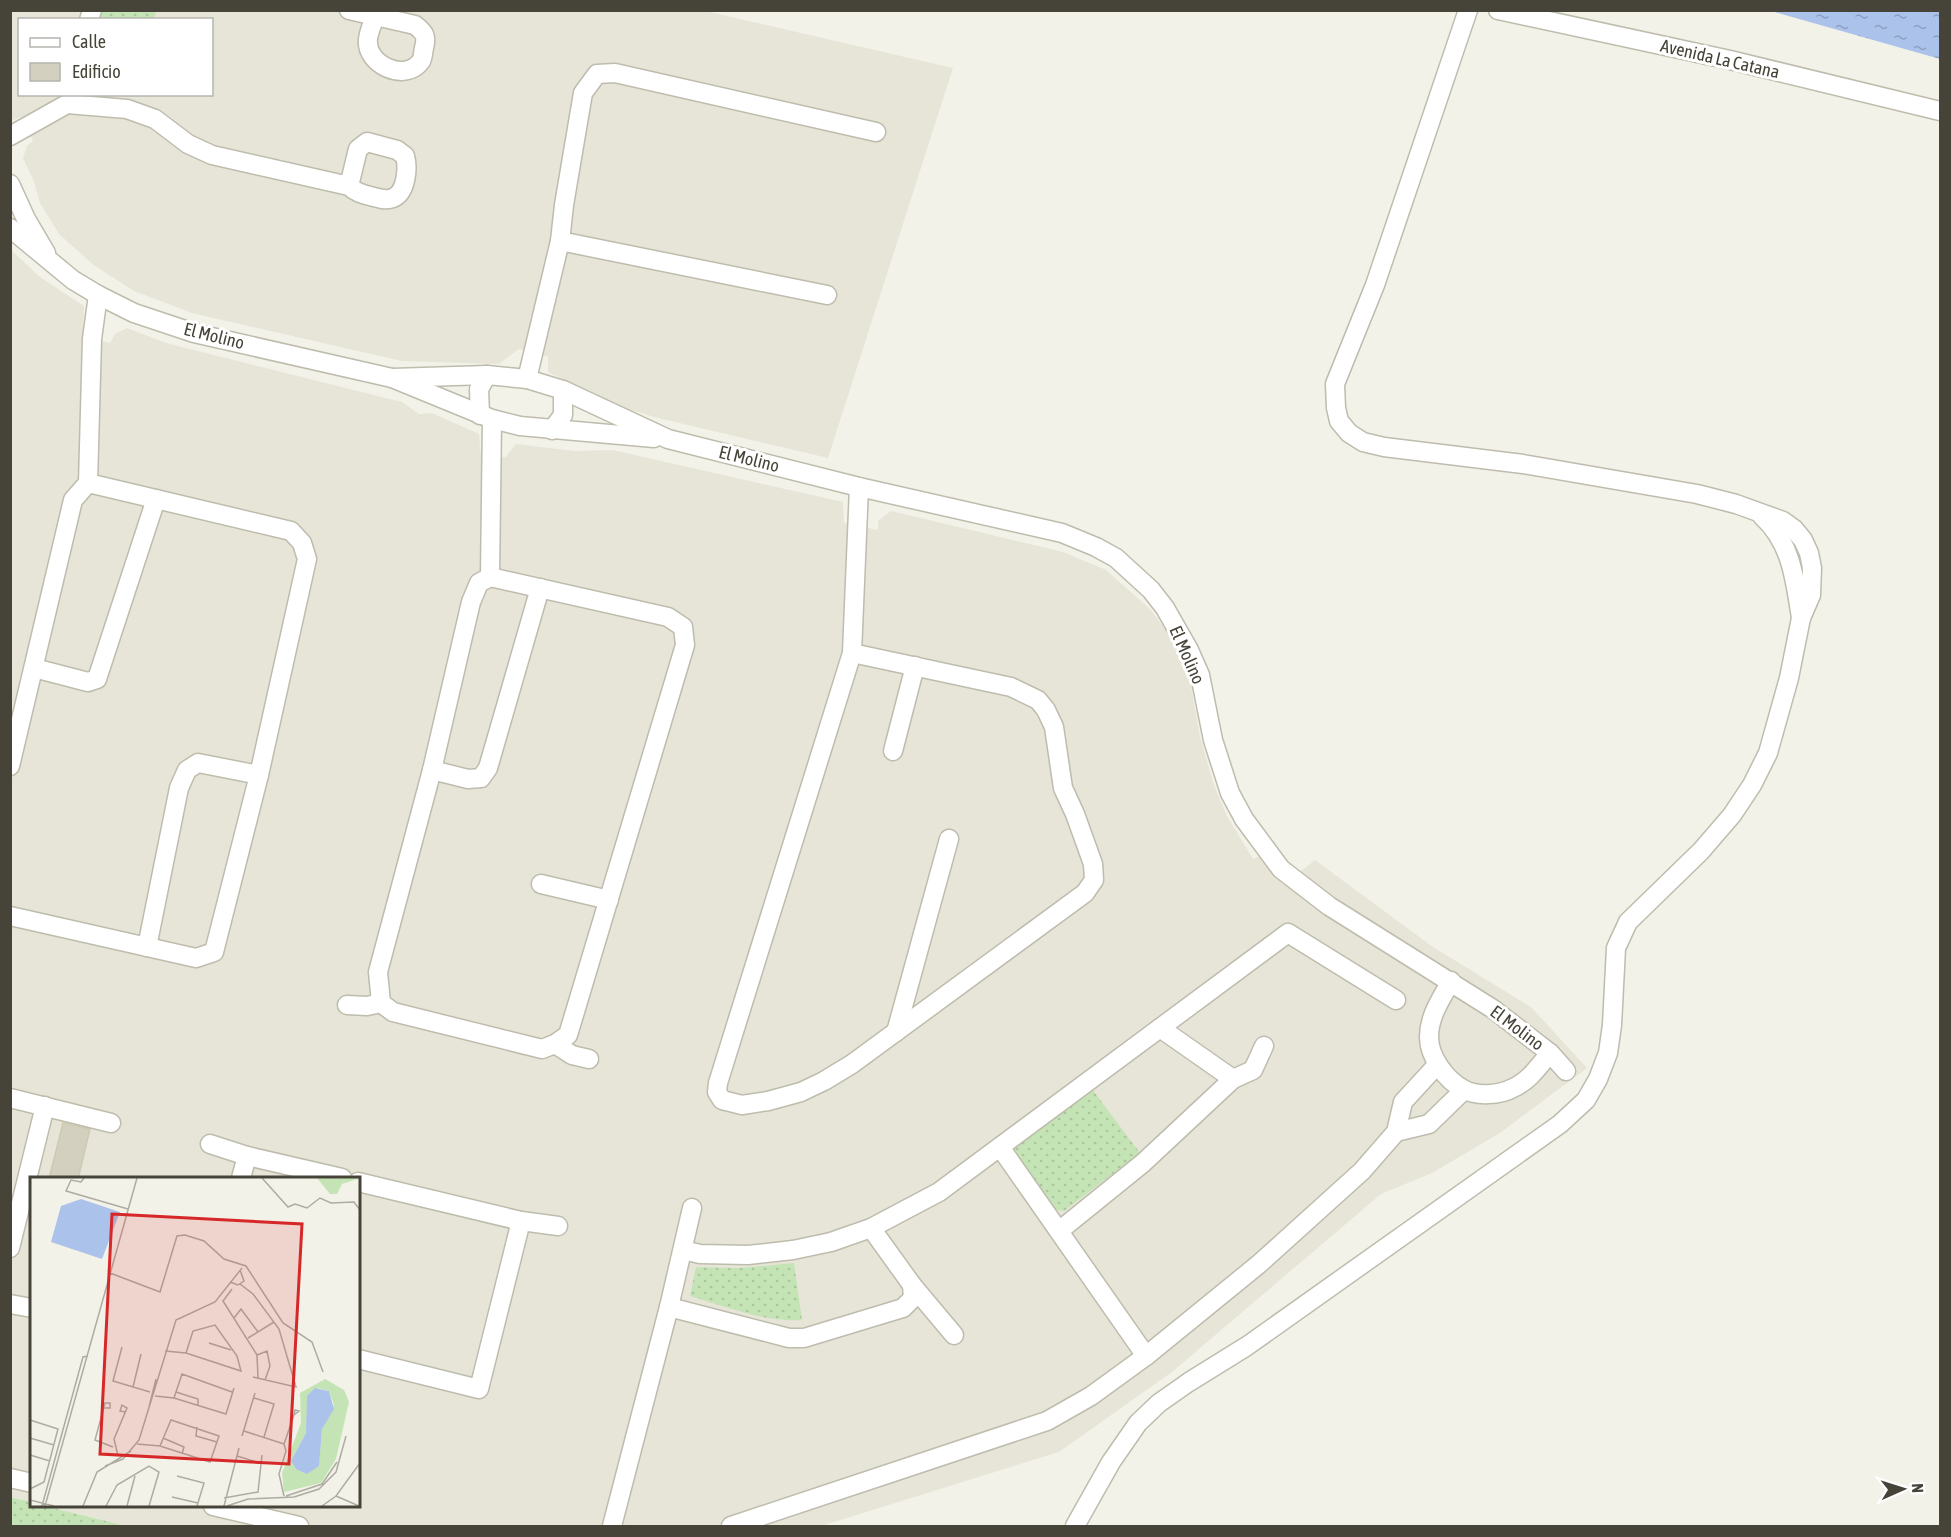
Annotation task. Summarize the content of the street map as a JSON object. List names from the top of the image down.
{
  "streets": {
    "street": ["Avenida La Catana", "El Molino"]
  },
  "legend": ["Calle", "Edificio"],
  "north": "right"
}
